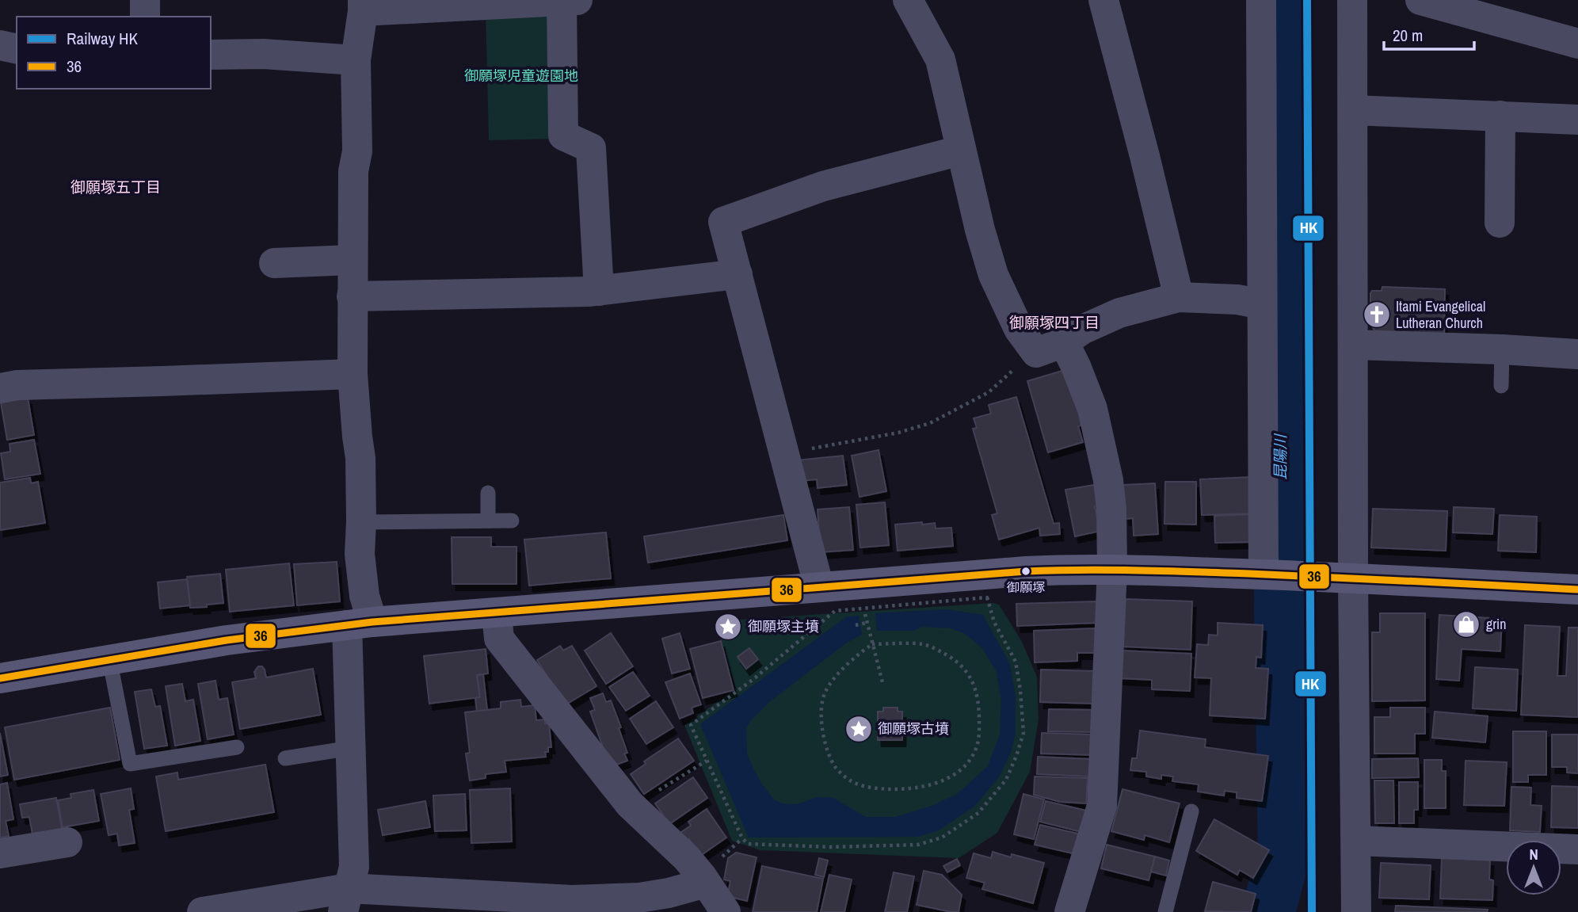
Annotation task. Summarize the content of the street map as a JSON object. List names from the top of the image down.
{
  "districts": ["御願塚五丁目", "御願塚四丁目"],
  "water": ["昆陽川"],
  "parks": ["御願塚児童遊園地"],
  "places": {
    "church": ["Itami Evangelical Lutheran Church"],
    "other": ["御願塚"],
    "shop": ["grin"],
    "place": ["御願塚主墳", "御願塚古墳"]
  },
  "lines": ["rail line HK", "transit line 36"],
  "legend": ["Railway HK", "36"],
  "scale_bar": "20 m",
  "north": "top"
}
